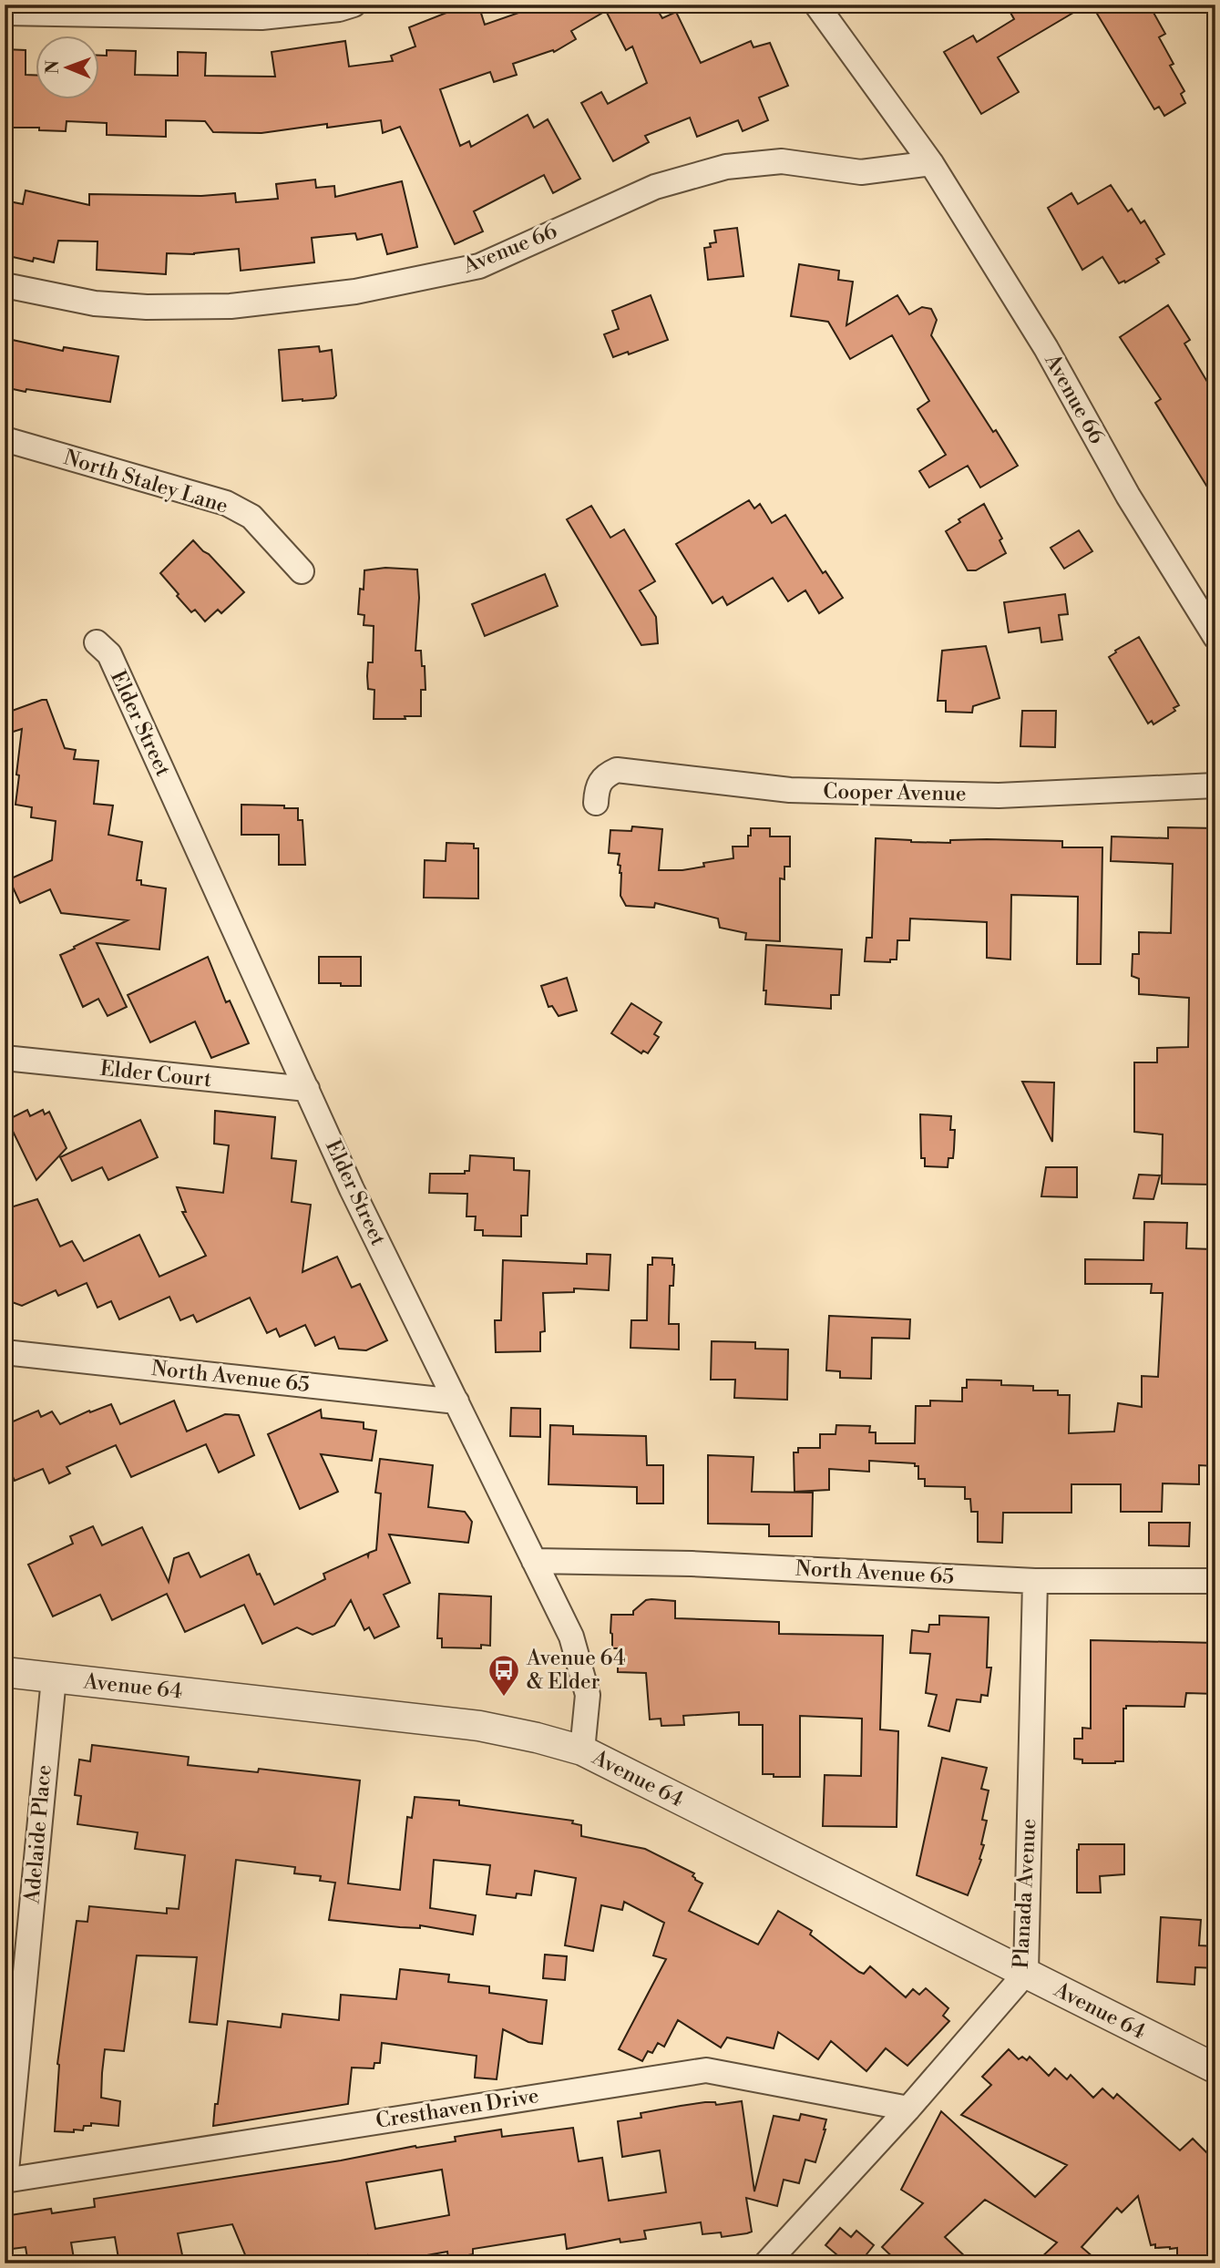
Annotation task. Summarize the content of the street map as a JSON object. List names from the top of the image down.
{
  "streets": {
    "street": [
      "Avenue 66",
      "North Staley Lane",
      "Elder Street",
      "Cooper Avenue",
      "Elder Court",
      "North Avenue 65",
      "Avenue 64",
      "Adelaide Place",
      "Planada Avenue",
      "Cresthaven Drive"
    ]
  },
  "crossings": [
    ["Elder Street", "Elder Court"],
    ["Elder Street", "North Avenue 65"],
    ["Elder Street", "Avenue 64"],
    ["North Avenue 65", "Planada Avenue"],
    ["Avenue 64", "Adelaide Place"],
    ["Avenue 64", "Planada Avenue"],
    ["Adelaide Place", "Cresthaven Drive"],
    ["Planada Avenue", "Cresthaven Drive"]
  ],
  "places": {
    "bus stop": ["Avenue 64 & Elder"]
  },
  "north": "left"
}
